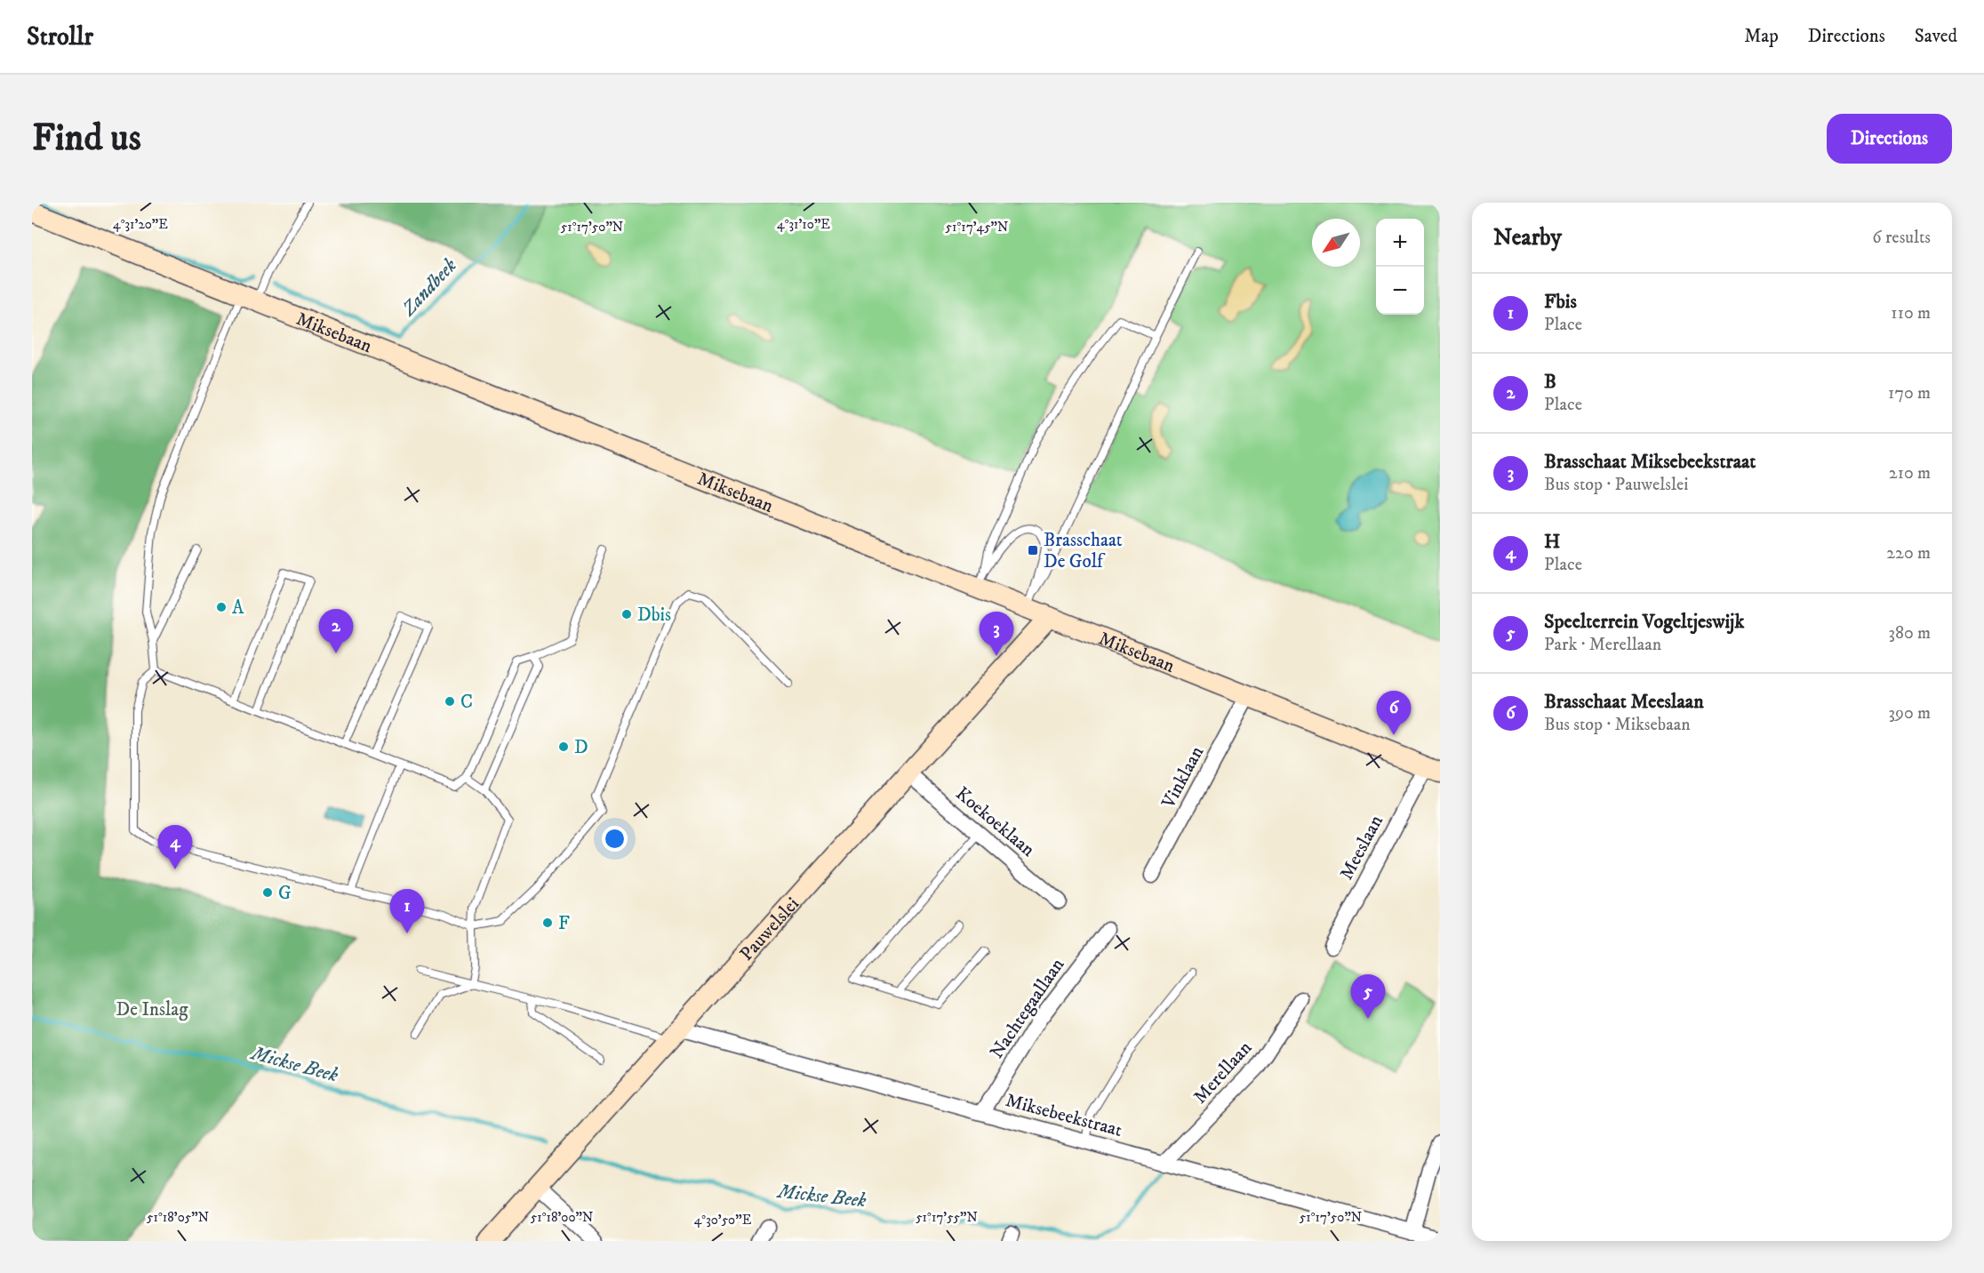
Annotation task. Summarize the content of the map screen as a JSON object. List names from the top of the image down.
{
  "streets": {
    "street": [
      "Miksebaan",
      "Vinklaan",
      "Koekoeklaan",
      "Meeslaan",
      "Pauwelslei",
      "Nachtegaallaan",
      "Merellaan",
      "Miksebeekstraat"
    ]
  },
  "crossings": [
    ["Miksebaan", "Vinklaan"],
    ["Miksebaan", "Meeslaan"],
    ["Miksebaan", "Pauwelslei"],
    ["Koekoeklaan", "Pauwelslei"],
    ["Pauwelslei", "Miksebeekstraat"],
    ["Nachtegaallaan", "Miksebeekstraat"],
    ["Merellaan", "Miksebeekstraat"]
  ],
  "water": ["Zandbeek", "Mickse Beek"],
  "parks": ["De Inslag"],
  "places": {
    "transit": ["Brasschaat De Golf"],
    "other": [
      "A",
      "Dbis",
      "C",
      "D",
      "G",
      "F"
    ]
  },
  "north": "bottom left",
  "page": {
    "header": "Strollr",
    "nav": ["Map", "Directions", "Saved"],
    "buttons": "Directions",
    "title": "Find us",
    "heading": ["Nearby", "6 results"],
    "map_buttons": ["+", "−"],
    "list": [
      {
        "mark": "1",
        "name": "Fbis",
        "note": "Place",
        "value": "110 m"
      },
      {
        "mark": "2",
        "name": "B",
        "note": "Place",
        "value": "170 m"
      },
      {
        "mark": "3",
        "name": "Brasschaat Miksebeekstraat",
        "note": "Bus stop · Pauwelslei",
        "value": "210 m"
      },
      {
        "mark": "4",
        "name": "H",
        "note": "Place",
        "value": "220 m"
      },
      {
        "mark": "5",
        "name": "Speelterrein Vogeltjeswijk",
        "note": "Park · Merellaan",
        "value": "380 m"
      },
      {
        "mark": "6",
        "name": "Brasschaat Meeslaan",
        "note": "Bus stop · Miksebaan",
        "value": "390 m"
      }
    ],
    "pins": [
      "2",
      "3",
      "6",
      "4",
      "1",
      "5"
    ]
  },
  "coordinates": [
    "4°31'10\"E",
    "4°31'20\"E",
    "51°17'50\"N",
    "51°17'45\"N",
    "51°18'05\"N",
    "51°18'00\"N",
    "51°17'55\"N",
    "4°30'50\"E"
  ]
}
